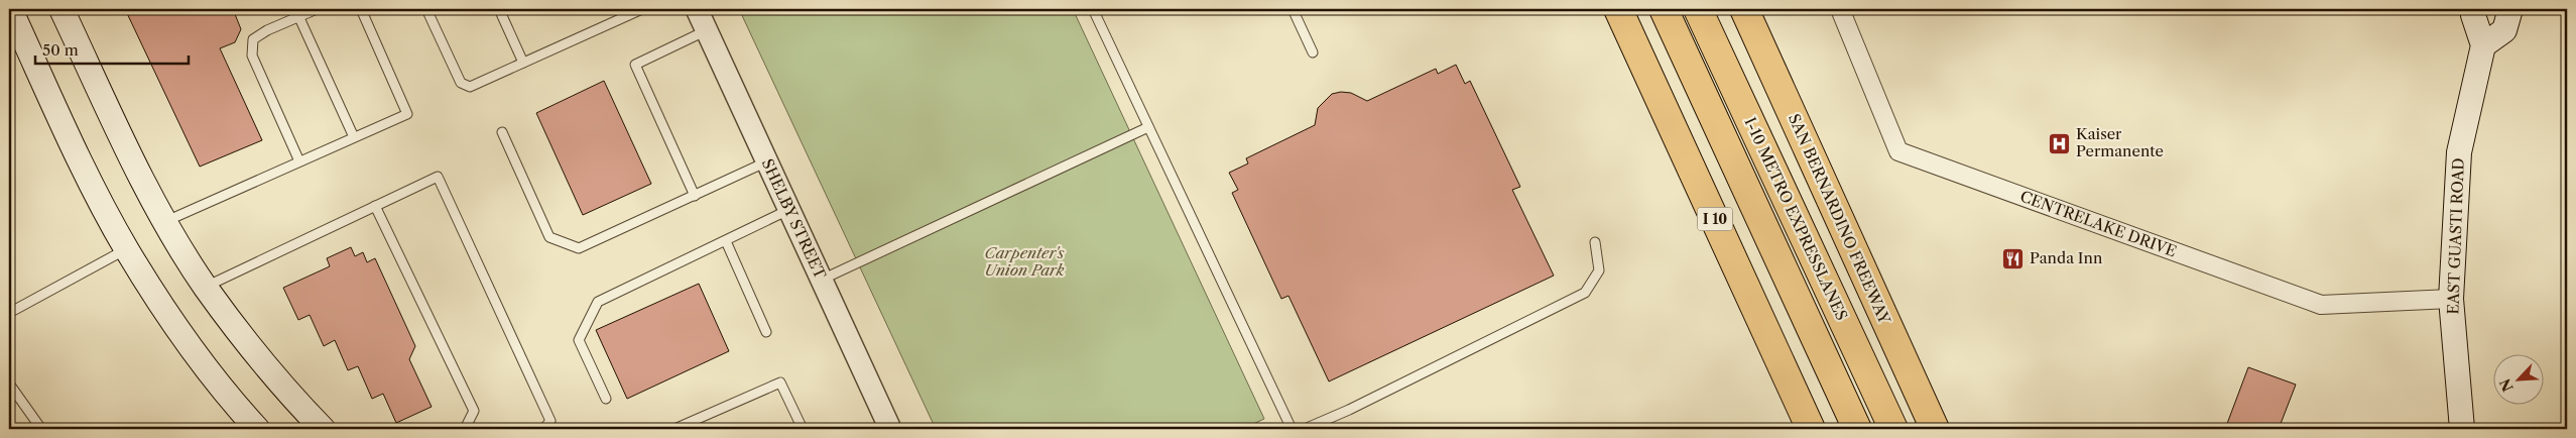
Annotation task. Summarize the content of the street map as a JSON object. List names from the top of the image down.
{
  "streets": {
    "highway": ["I 10", "I-10 METRO EXPRESSLANES", "SAN BERNARDINO FREEWAY"],
    "main road": ["EAST GUASTI ROAD"],
    "street": ["SHELBY STREET", "CENTRELAKE DRIVE"]
  },
  "crossings": [
    ["CENTRELAKE DRIVE", "EAST GUASTI ROAD"]
  ],
  "parks": ["Carpenter's Union Park"],
  "places": {
    "hospital": ["Kaiser Permanente"],
    "restaurant": ["Panda Inn"]
  },
  "scale_bar": "50 m",
  "north": "bottom left"
}
